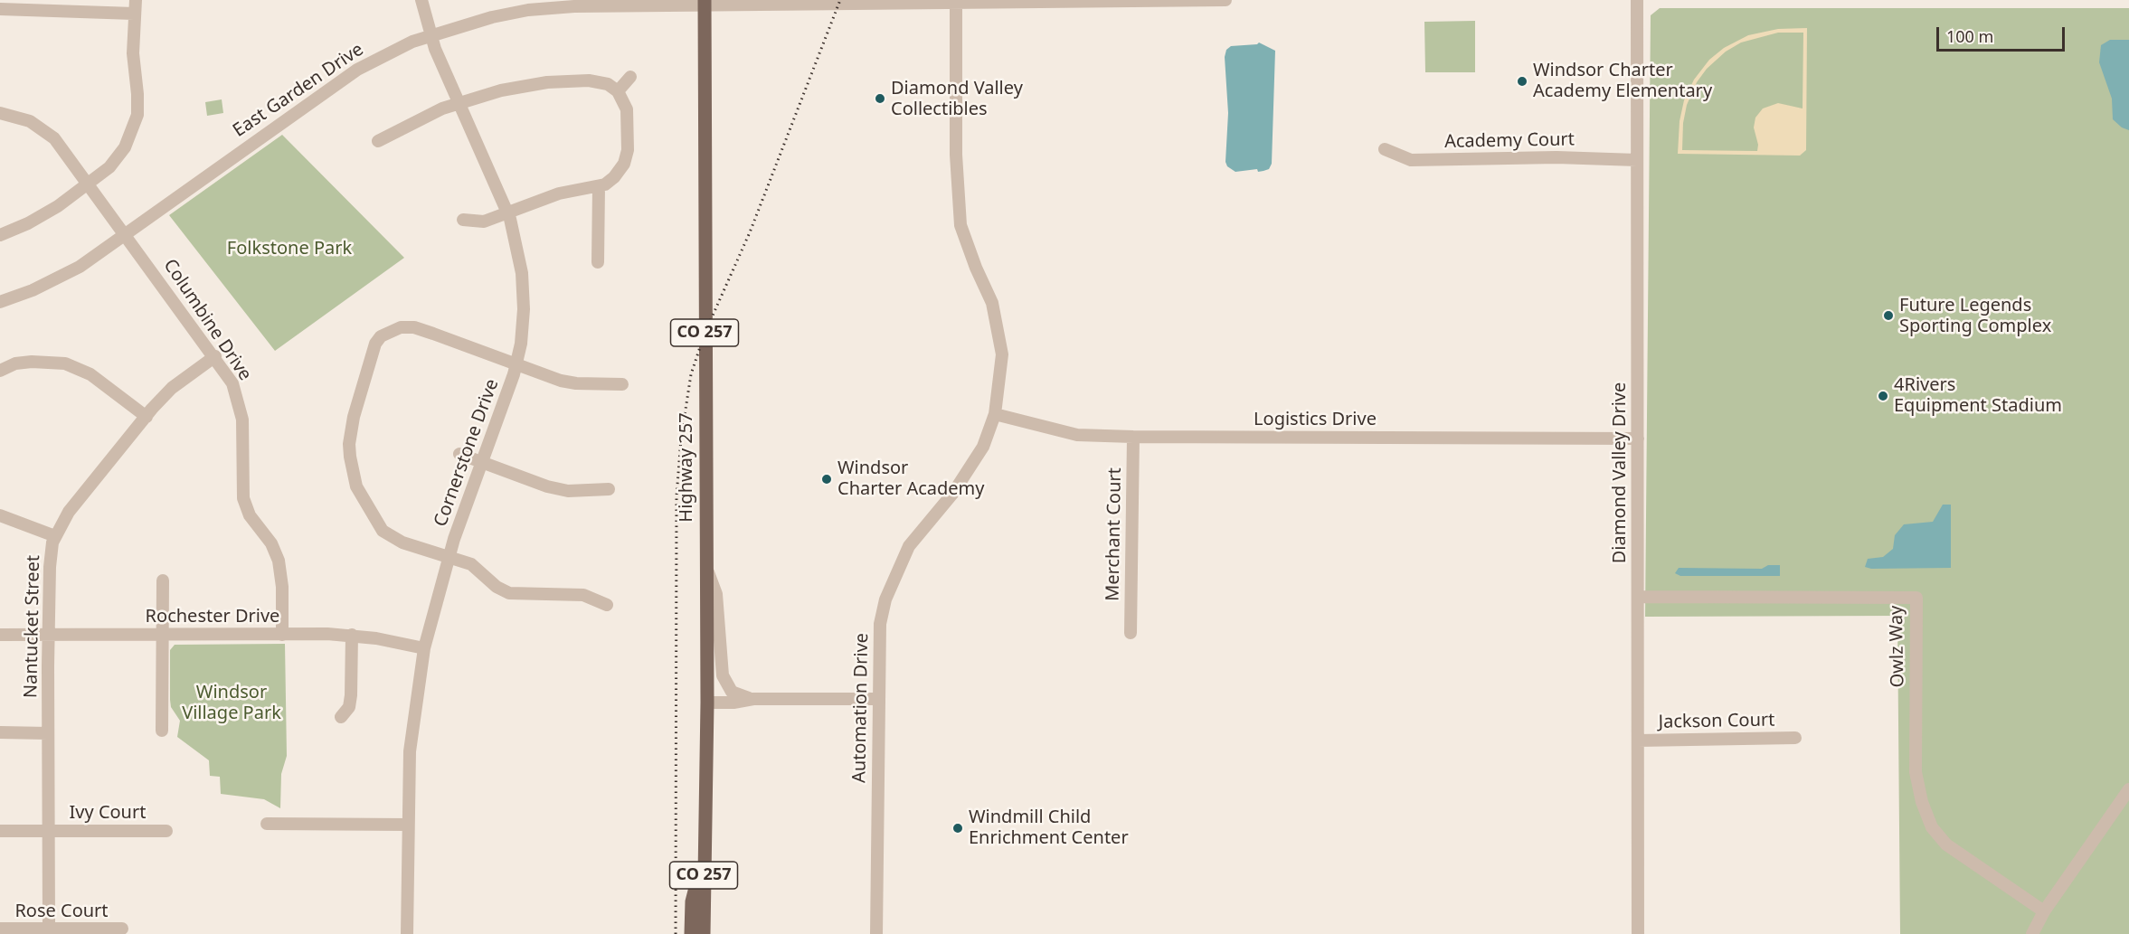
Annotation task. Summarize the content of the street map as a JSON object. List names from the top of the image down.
{
  "streets": {
    "main road": ["CO 257", "Highway 257"],
    "street": [
      "East Garden Drive",
      "Academy Court",
      "Columbine Drive",
      "Logistics Drive",
      "Cornerstone Drive",
      "Diamond Valley Drive",
      "Merchant Court",
      "Rochester Drive",
      "Nantucket Street",
      "Owlz Way",
      "Automation Drive",
      "Jackson Court",
      "Ivy Court",
      "Rose Court"
    ]
  },
  "crossings": [
    ["East Garden Drive", "Columbine Drive"],
    ["East Garden Drive", "Cornerstone Drive"],
    ["East Garden Drive", "Highway 257"],
    ["East Garden Drive", "Automation Drive"],
    ["Academy Court", "Diamond Valley Drive"],
    ["Columbine Drive", "Rochester Drive"],
    ["Columbine Drive", "Nantucket Street"],
    ["Logistics Drive", "Diamond Valley Drive"],
    ["Logistics Drive", "Merchant Court"],
    ["Logistics Drive", "Automation Drive"],
    ["Cornerstone Drive", "Rochester Drive"],
    ["Diamond Valley Drive", "Owlz Way"],
    ["Diamond Valley Drive", "Jackson Court"],
    ["Rochester Drive", "Nantucket Street"],
    ["Nantucket Street", "Ivy Court"],
    ["Nantucket Street", "Rose Court"]
  ],
  "parks": ["Folkstone Park", "Windsor Village Park"],
  "places": [
    "Windsor Charter Academy Elementary",
    "Diamond Valley Collectibles",
    "Future Legends Sporting Complex",
    "4Rivers Equipment Stadium",
    "Windsor Charter Academy",
    "Windmill Child Enrichment Center"
  ],
  "scale_bar": "100 m"
}
